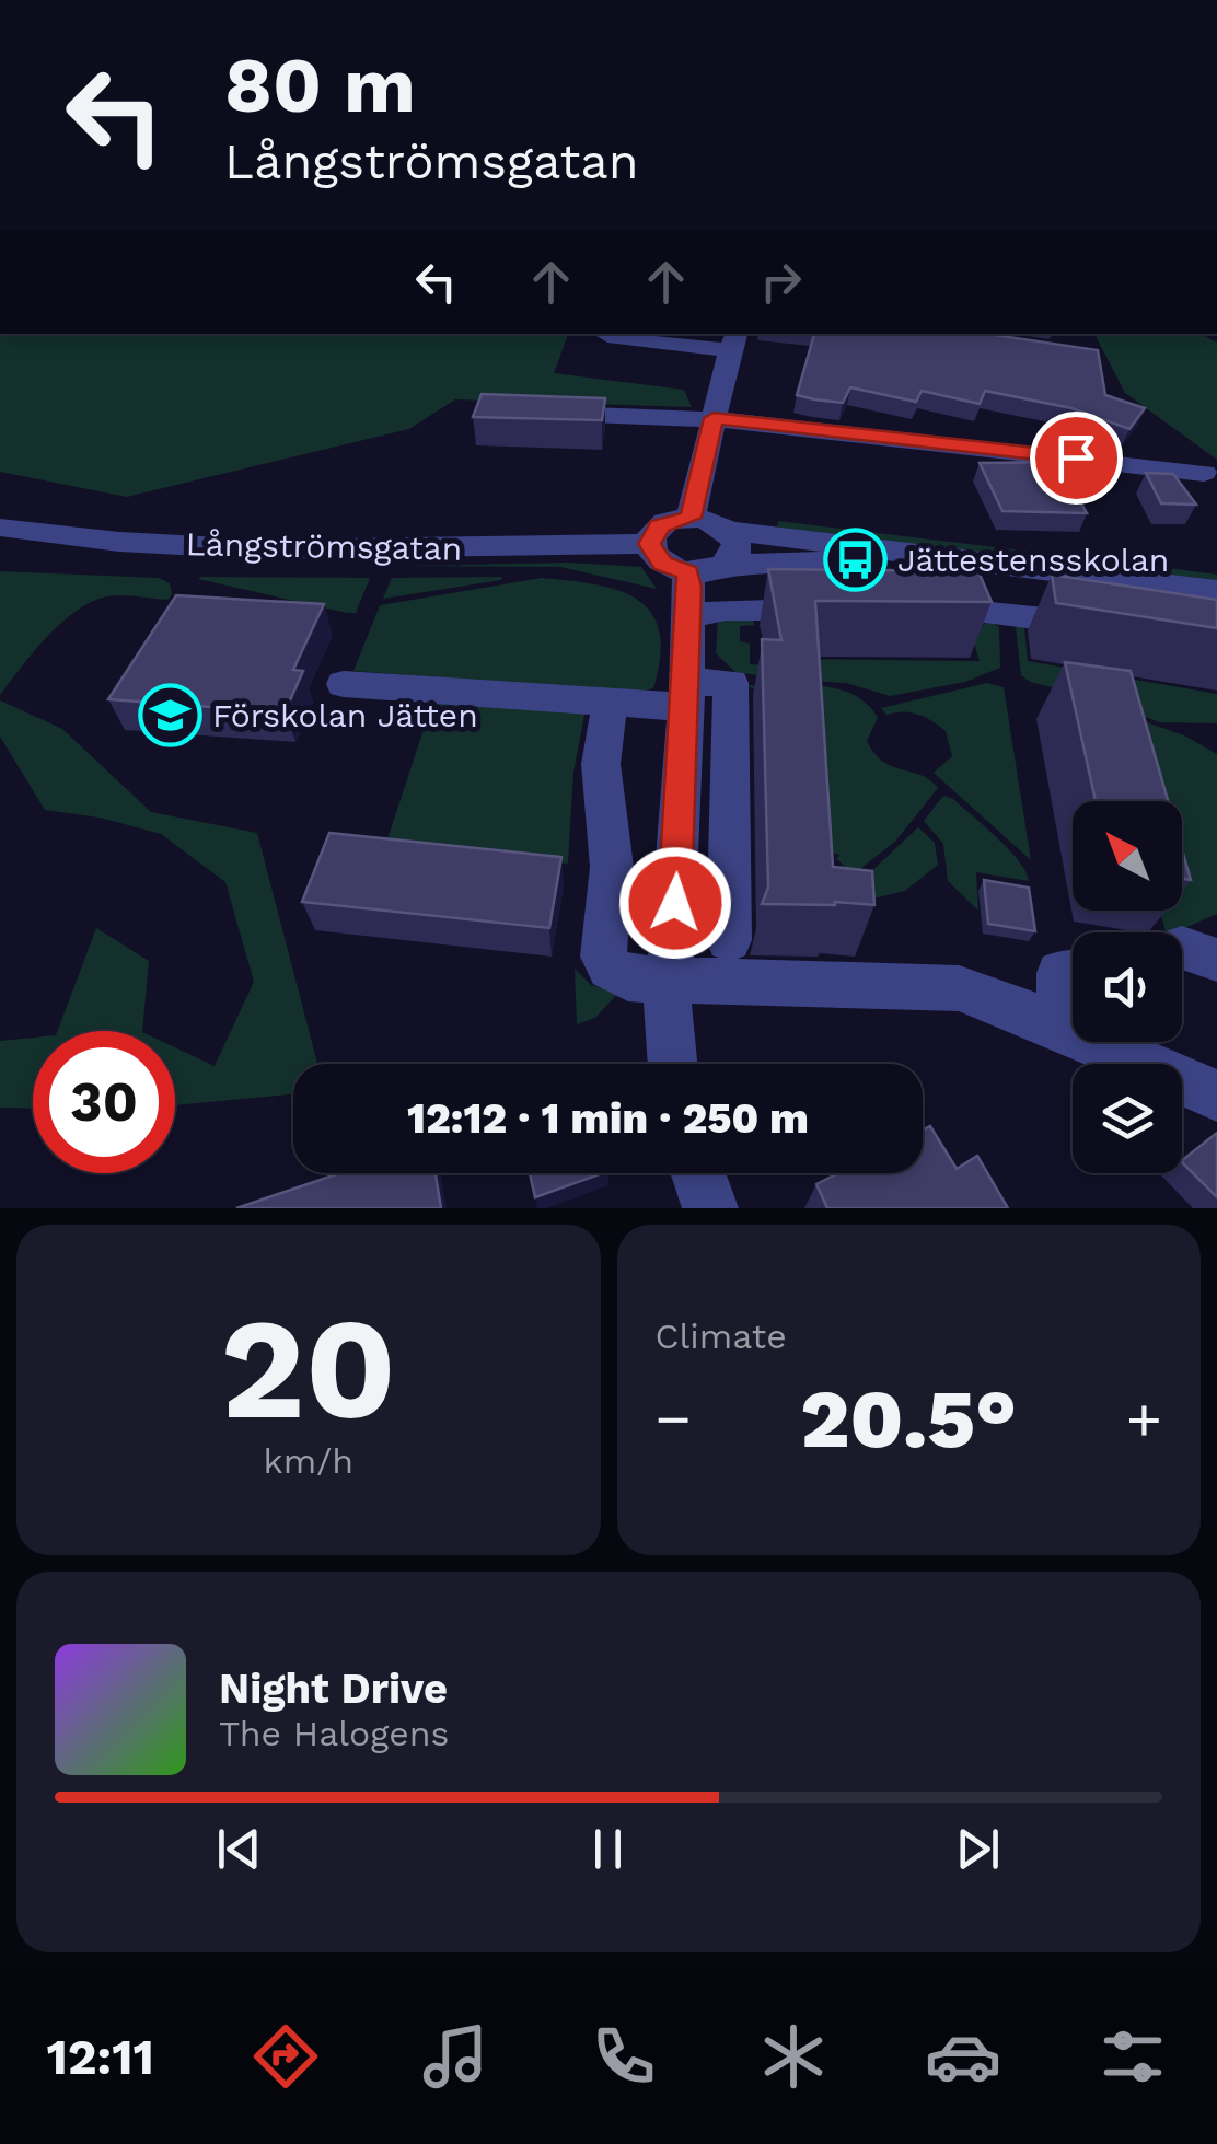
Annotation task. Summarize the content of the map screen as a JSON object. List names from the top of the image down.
{
  "streets": {
    "street": ["Långströmsgatan"]
  },
  "places": {
    "bus stop": ["Jättestensskolan"],
    "school or university": ["Förskolan Jätten"]
  },
  "north": "top left",
  "page": {
    "turn": ["80 m", "Långströmsgatan"],
    "limit": "30",
    "trip": "12:12 · 1 min · 250 m",
    "tile": [
      ["20", "km/h"],
      "Climate"
    ],
    "heat": ["−", "20.5°", "+"],
    "song": ["Night Drive", "The Halogens"],
    "tabs": "12:11"
  }
}
